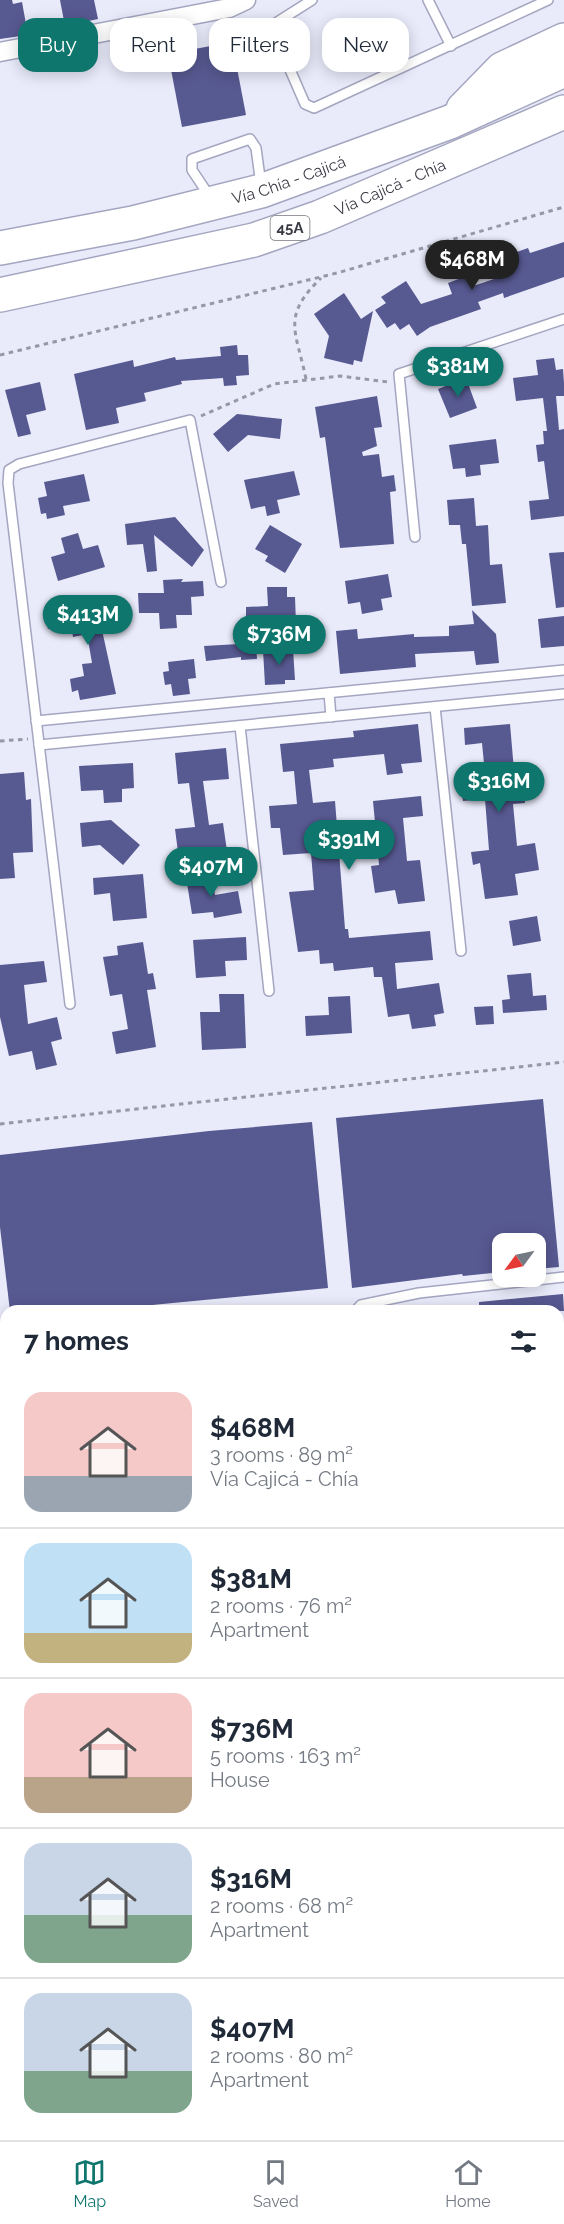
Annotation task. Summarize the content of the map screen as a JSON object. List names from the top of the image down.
{
  "streets": {
    "highway": ["Vía Chía - Cajicá", "Vía Cajicá - Chía", "45A"]
  },
  "north": "bottom left",
  "page": {
    "chip": [
      "Buy",
      "Rent",
      "Filters",
      "New"
    ],
    "price": [
      "$468M",
      "$381M",
      "$413M",
      "$736M",
      "$316M",
      "$391M",
      "$407M"
    ],
    "heading": "7 homes",
    "list": [
      {
        "name": "$468M",
        "note": "3 rooms · 89 m² · Vía Cajicá - Chía"
      },
      {
        "name": "$381M",
        "note": "2 rooms · 76 m² · Apartment"
      },
      {
        "name": "$736M",
        "note": "5 rooms · 163 m² · House"
      },
      {
        "name": "$316M",
        "note": "2 rooms · 68 m² · Apartment"
      },
      {
        "name": "$407M",
        "note": "2 rooms · 80 m² · Apartment"
      }
    ],
    "tabs": ["Map", "Saved", "Home"]
  }
}
